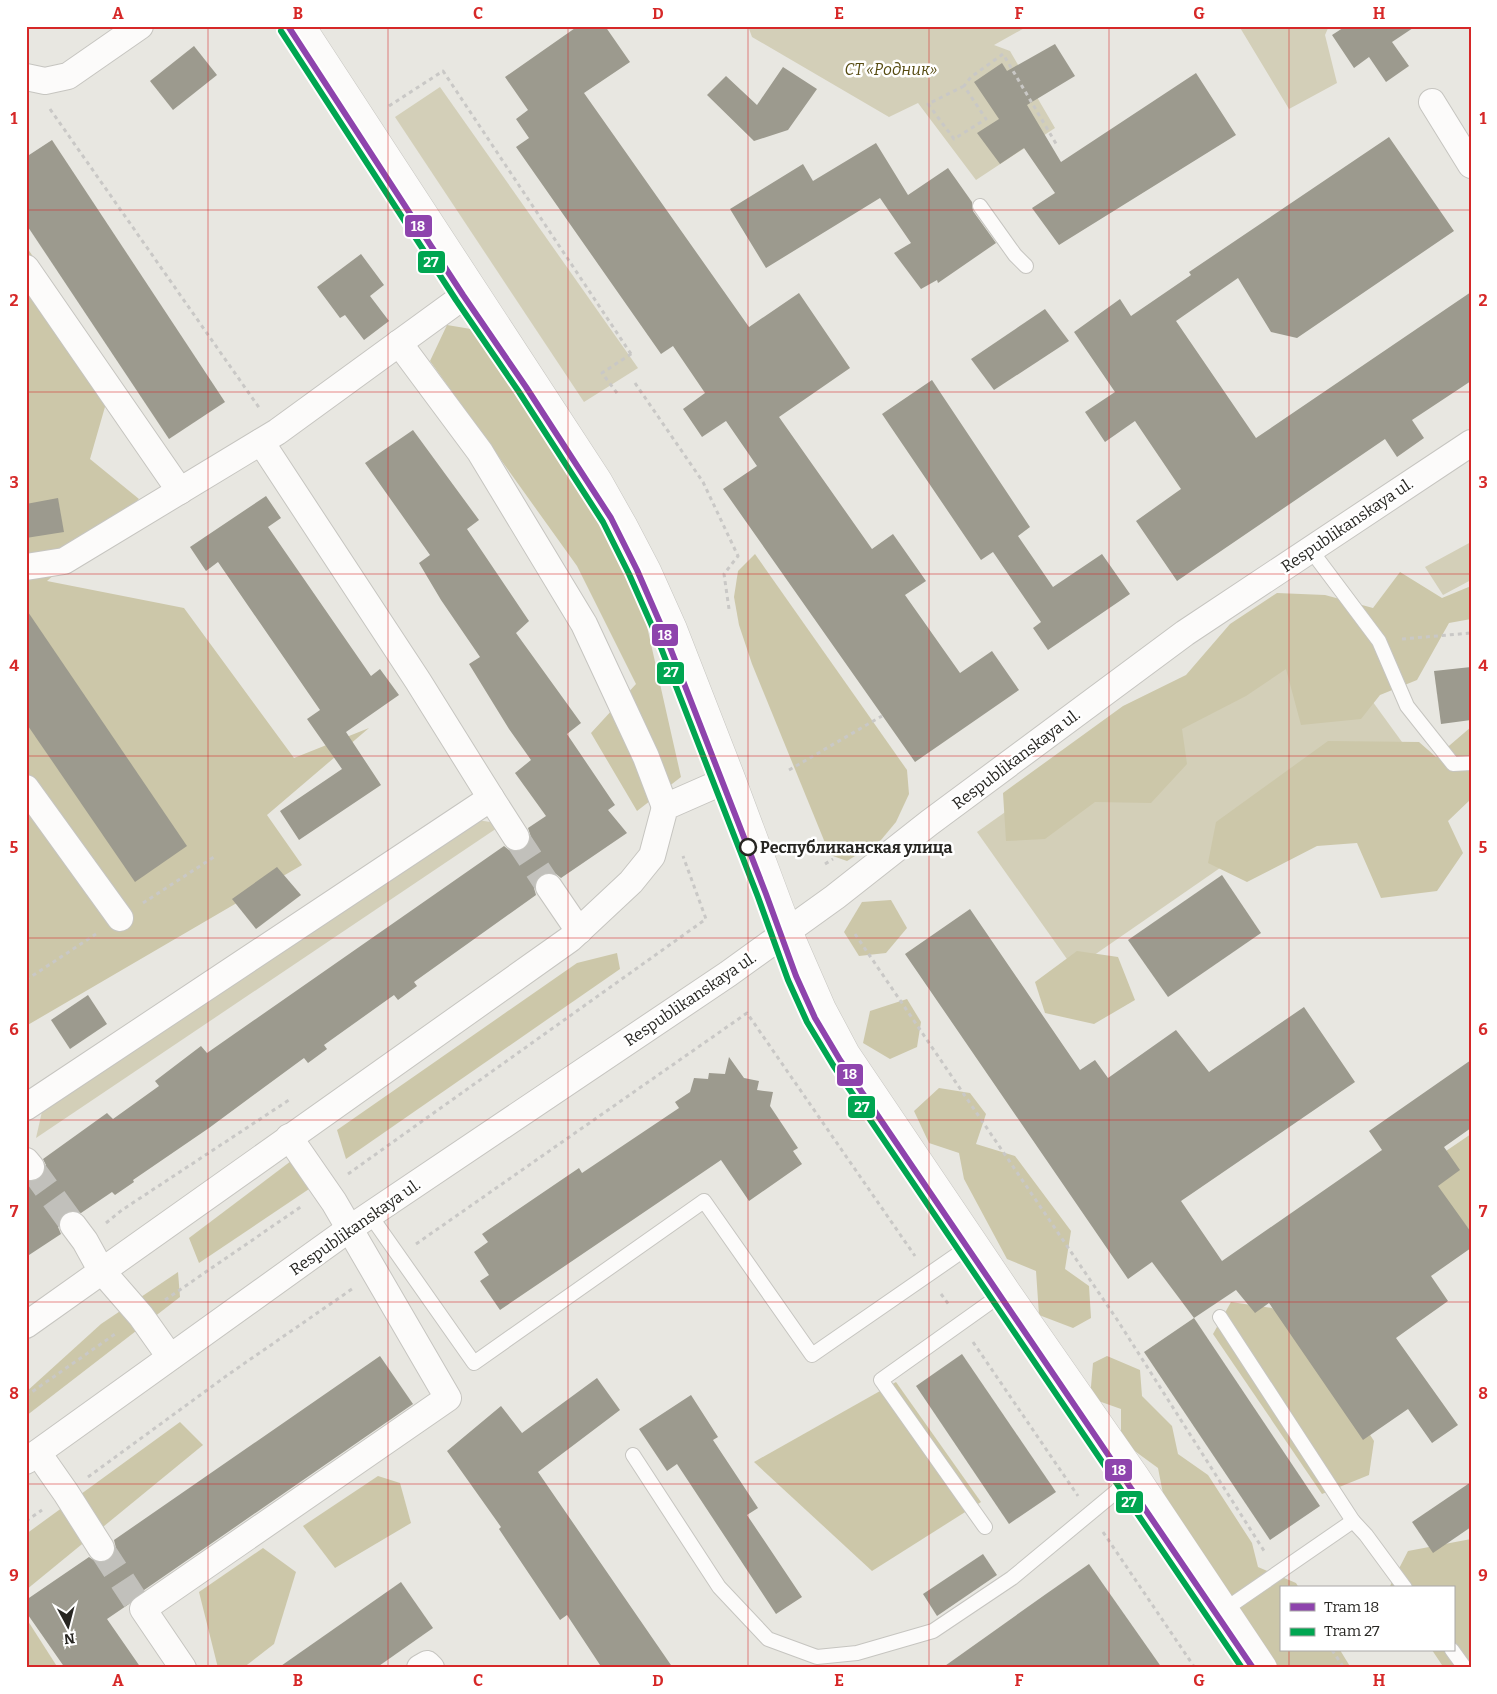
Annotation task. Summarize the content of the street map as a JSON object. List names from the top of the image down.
{
  "streets": {
    "street": ["Respublikanskaya ul."]
  },
  "parks": ["СТ «Родник»"],
  "places": ["Республиканская улица"],
  "lines": ["tram line 18", "tram line 27"],
  "legend": ["Tram 18", "Tram 27"],
  "north": "bottom",
  "grid": {
    "columns": [
      "A",
      "B",
      "C",
      "D",
      "E",
      "F",
      "G",
      "H"
    ],
    "rows": [
      "1",
      "2",
      "3",
      "4",
      "5",
      "6",
      "7",
      "8",
      "9"
    ]
  }
}
